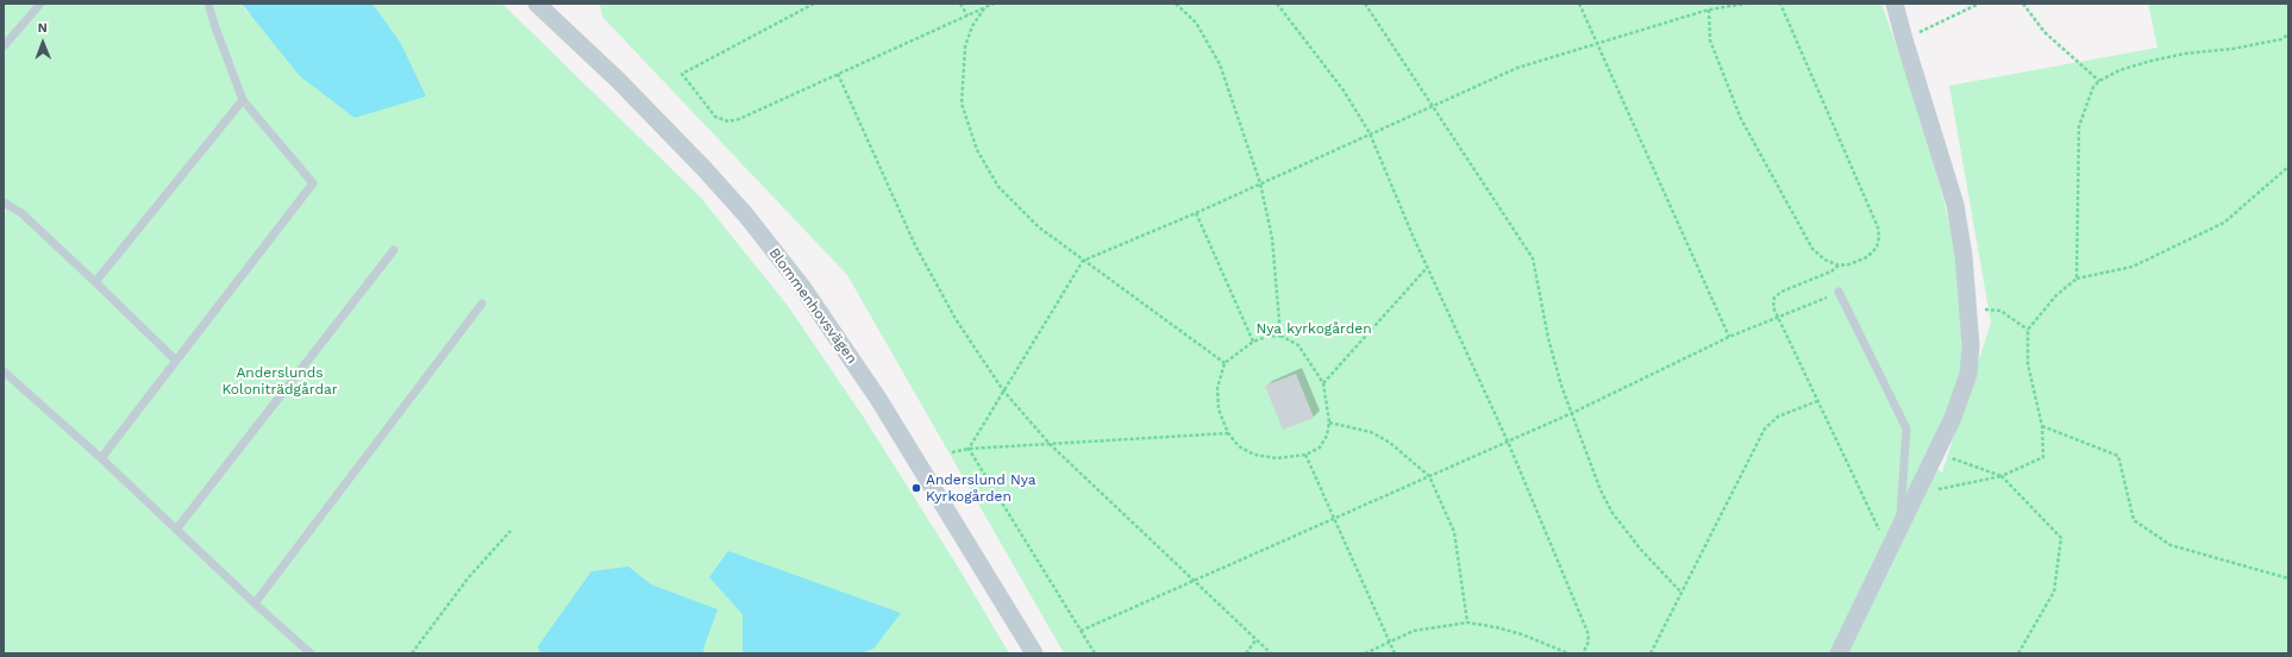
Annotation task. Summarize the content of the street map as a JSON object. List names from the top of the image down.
{
  "streets": {
    "street": ["Blommenhovsvägen"]
  },
  "parks": ["Nya kyrkogården", "Anderslunds Koloniträdgårdar"],
  "places": ["Anderslund Nya Kyrkogården"],
  "north": "top"
}
